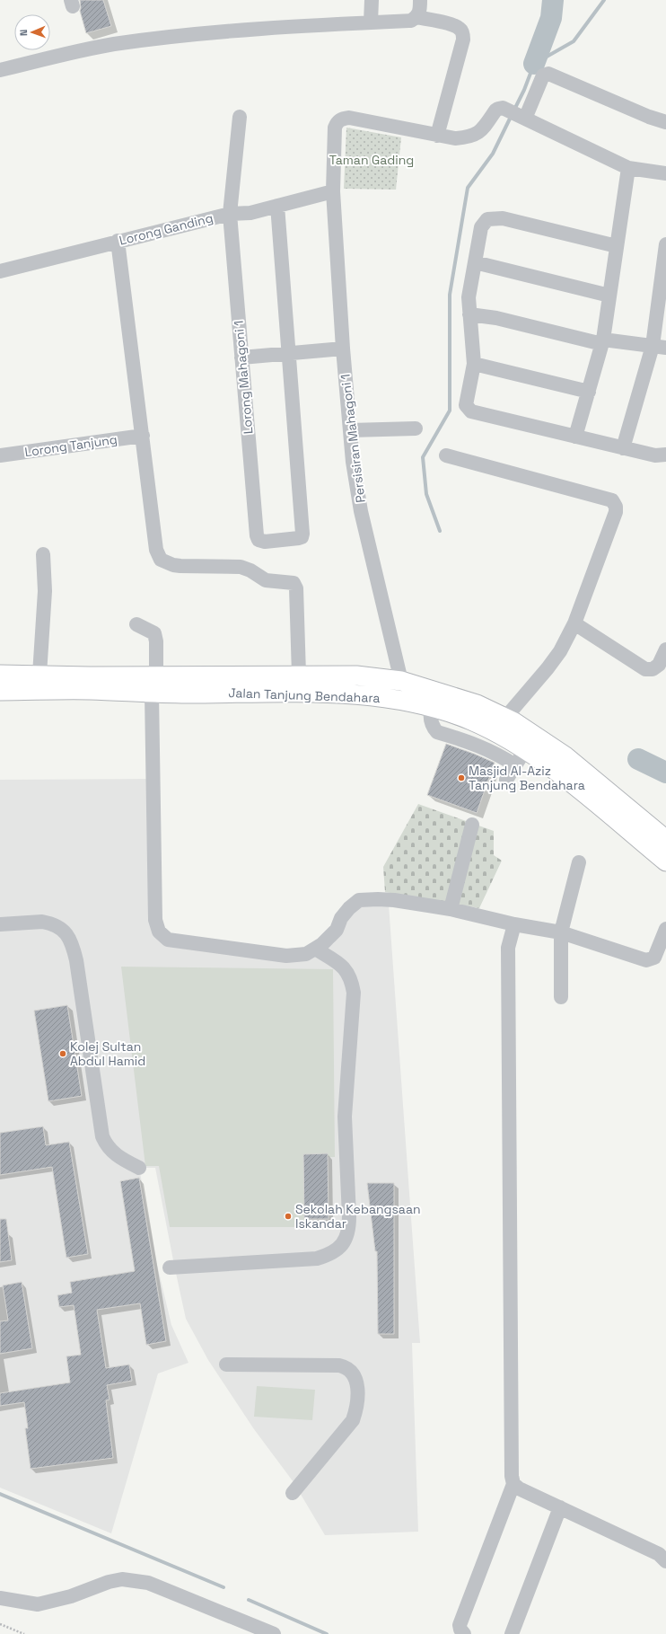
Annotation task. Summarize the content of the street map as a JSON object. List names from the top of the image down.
{
  "streets": {
    "main road": ["Jalan Tanjung Bendahara"],
    "street": [
      "Lorong Ganding",
      "Lorong Mahagoni 1",
      "Persisiran Mahagoni 1",
      "Lorong Tanjung"
    ]
  },
  "crossings": [
    ["Lorong Ganding", "Lorong Mahagoni 1"],
    ["Lorong Ganding", "Persisiran Mahagoni 1"],
    ["Persisiran Mahagoni 1", "Jalan Tanjung Bendahara"]
  ],
  "parks": ["Taman Gading"],
  "places": ["Masjid Al-Aziz Tanjung Bendahara", "Kolej Sultan Abdul Hamid", "Sekolah Kebangsaan Iskandar"],
  "north": "left"
}
